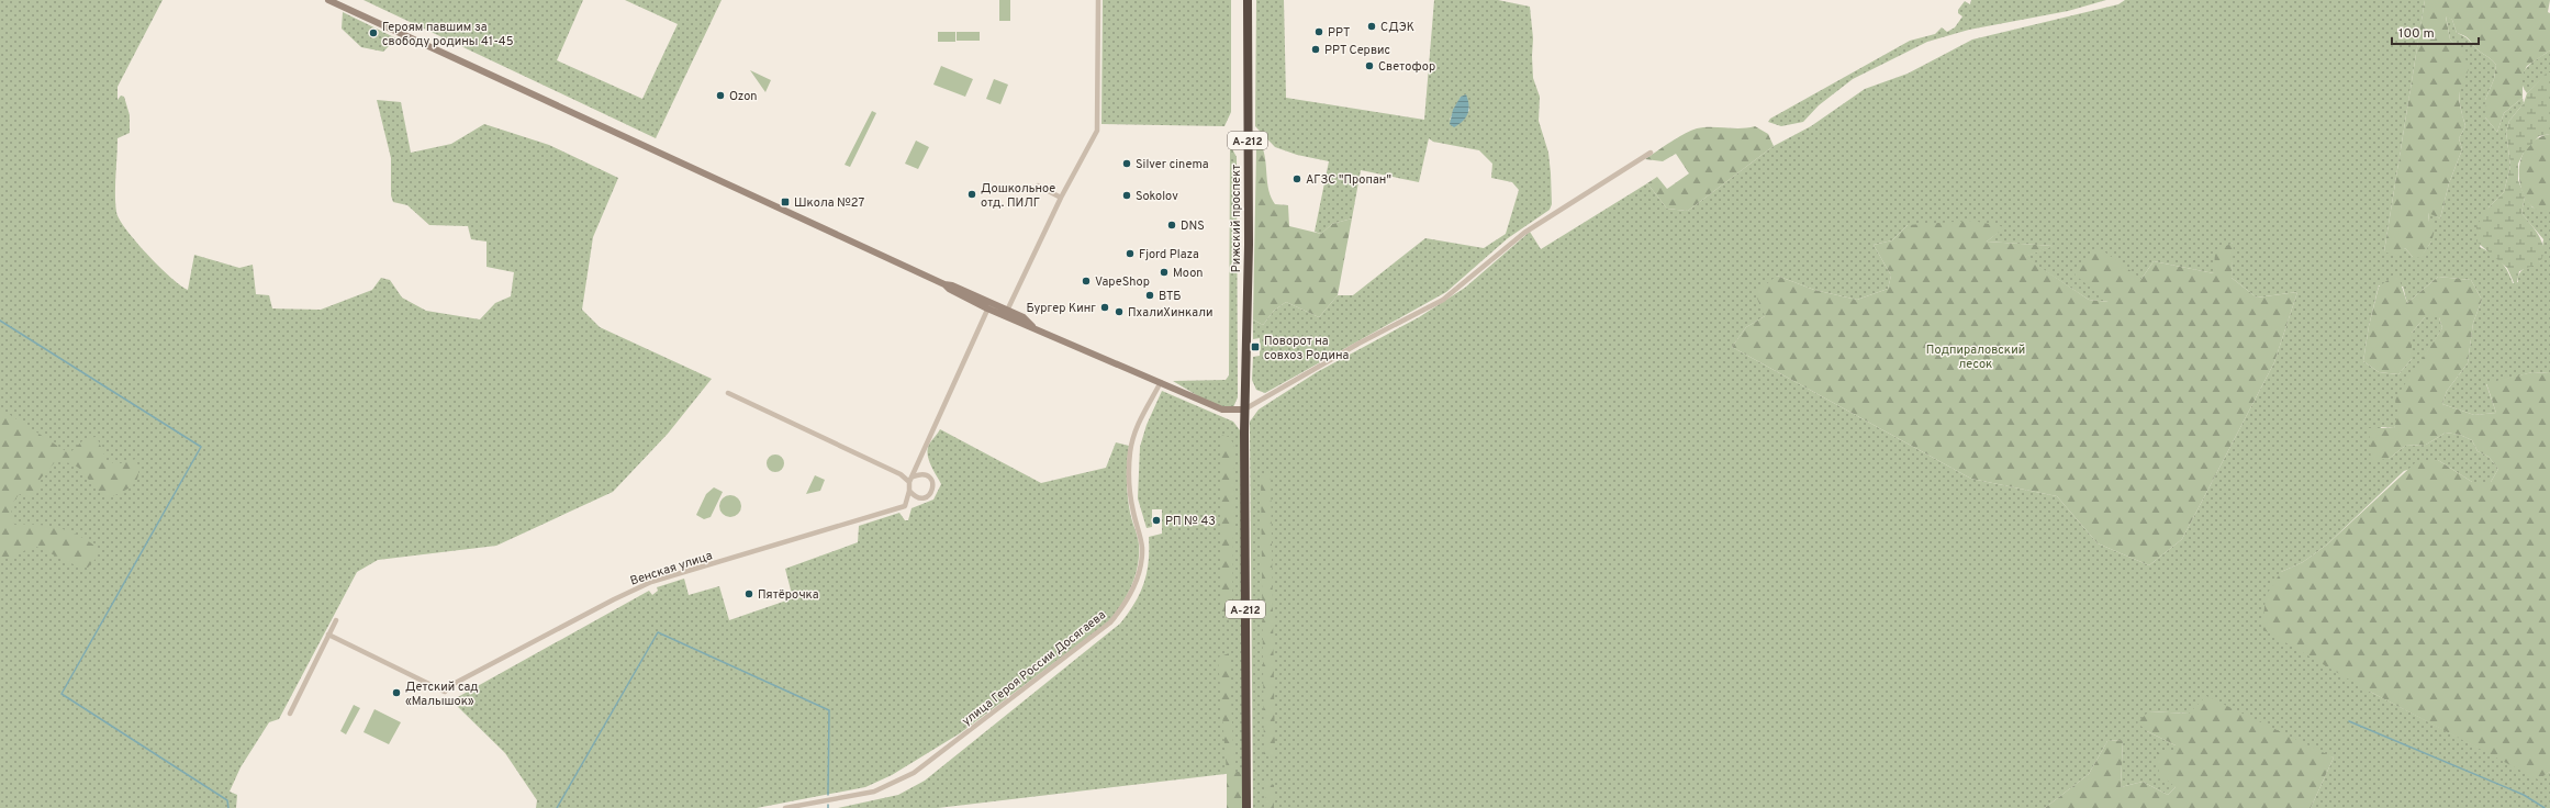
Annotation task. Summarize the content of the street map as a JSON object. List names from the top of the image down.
{
  "streets": {
    "highway": ["А-212", "Рижский проспект"],
    "street": ["Венская улица", "улица Героя России Досягаева"]
  },
  "crossings": [
    ["А-212", "Рижский проспект"]
  ],
  "parks": ["Подпираловский лесок"],
  "places": {
    "other": [
      "СДЭК",
      "РРТ",
      "Героям павшим за свободу родины 41-45",
      "РРТ Сервис",
      "Светофор",
      "Ozon",
      "Silver cinema",
      "АГЗС \"Пропан\"",
      "Дошкольное отд. ПИЛГ",
      "Sokolov",
      "DNS",
      "Fjord Plaza",
      "Moon",
      "VapeShop",
      "ВТБ",
      "Бургер Кинг",
      "ПхалиХинкали",
      "РП № 43",
      "Пятёрочка",
      "Детский сад «Малышок»"
    ],
    "transit": ["Школа №27", "Поворот на совхоз Родина"]
  },
  "scale_bar": "100 m"
}
